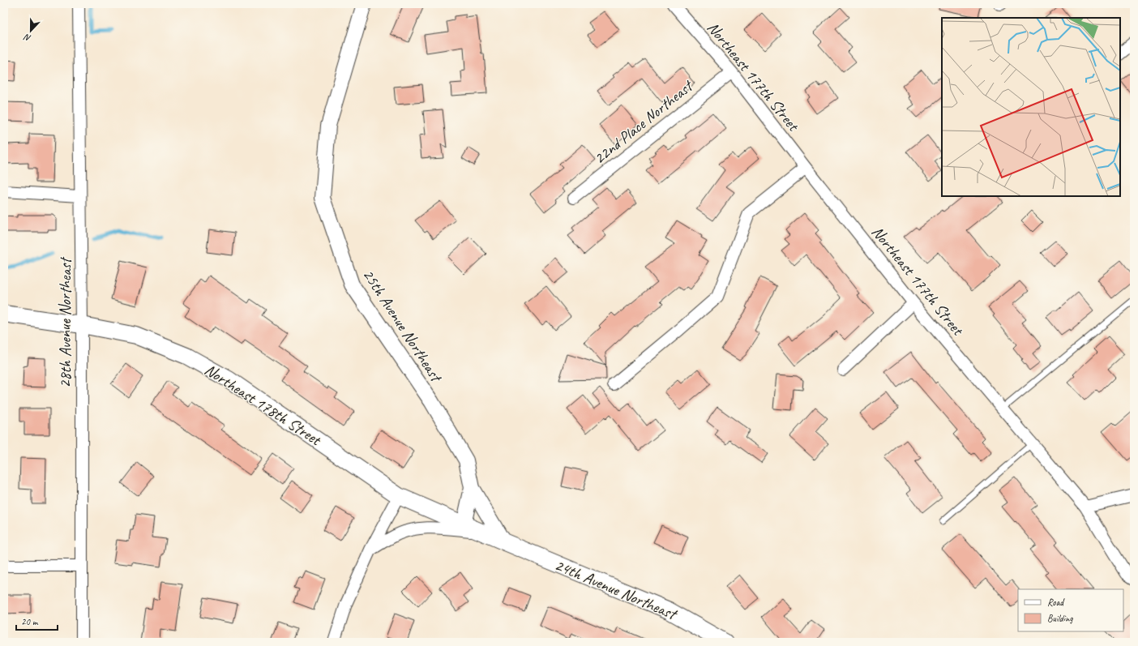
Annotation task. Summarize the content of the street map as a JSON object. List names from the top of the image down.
{
  "streets": {
    "main road": ["Northeast 178th Street", "24th Avenue Northeast"],
    "street": [
      "Northeast 177th Street",
      "22nd Place Northeast",
      "28th Avenue Northeast",
      "25th Avenue Northeast"
    ]
  },
  "crossings": [
    ["Northeast 177th Street", "22nd Place Northeast"],
    ["28th Avenue Northeast", "Northeast 178th Street"],
    ["25th Avenue Northeast", "Northeast 178th Street"],
    ["25th Avenue Northeast", "24th Avenue Northeast"],
    ["Northeast 178th Street", "24th Avenue Northeast"]
  ],
  "legend": ["Road", "Building"],
  "scale_bar": "20 m",
  "north": "bottom"
}
